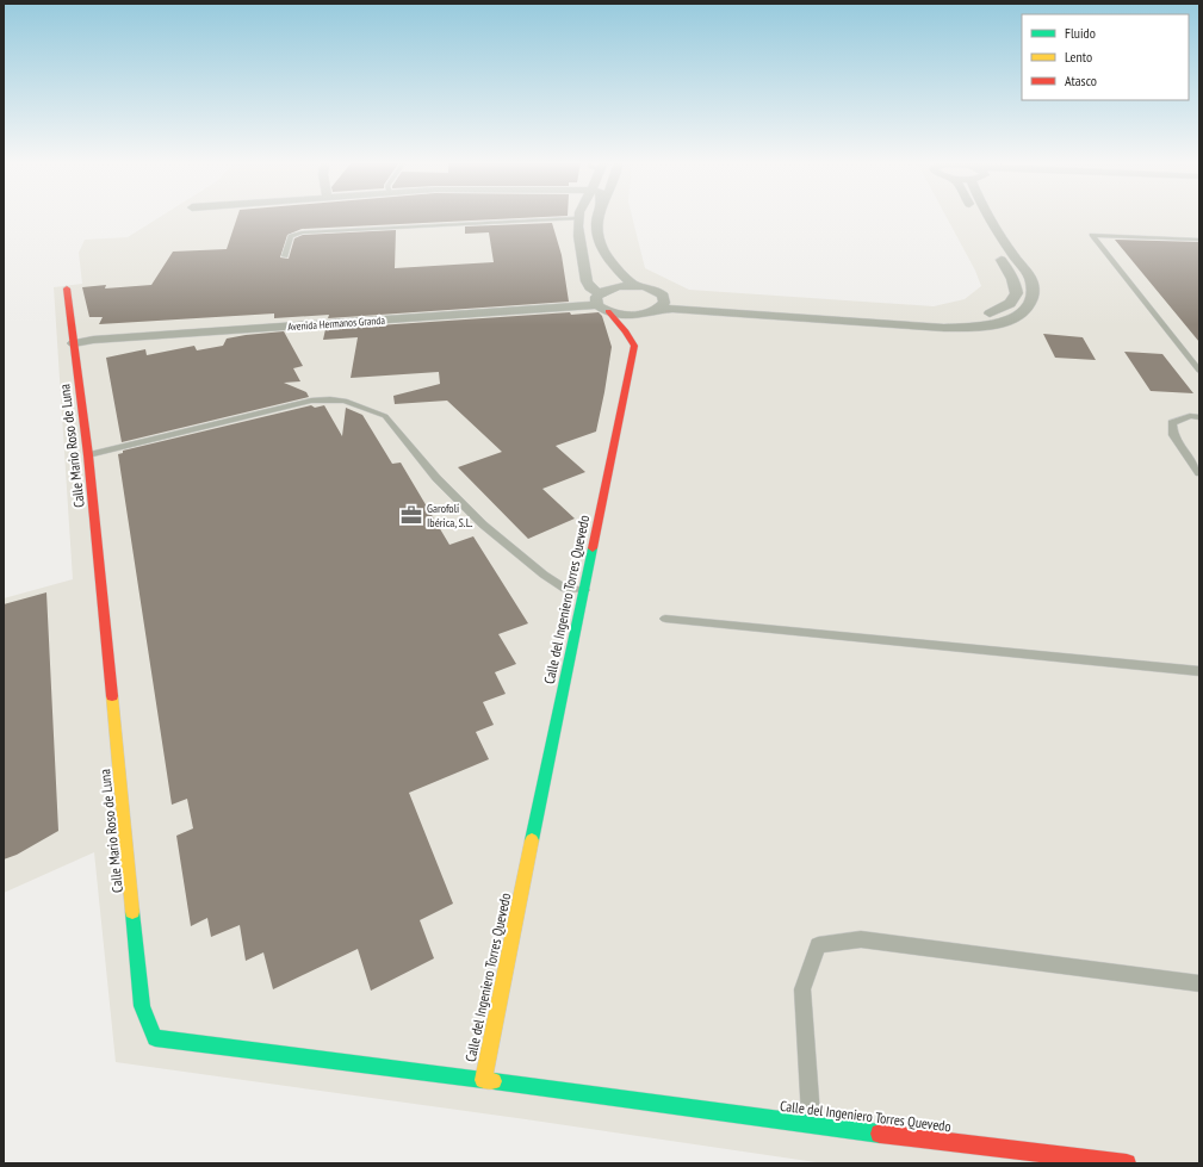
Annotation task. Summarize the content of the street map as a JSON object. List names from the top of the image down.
{
  "streets": {
    "street": ["Avenida Hermanos Granda", "Calle Mario Roso de Luna", "Calle del Ingeniero Torres Quevedo"]
  },
  "crossings": [
    ["Avenida Hermanos Granda", "Calle Mario Roso de Luna"],
    ["Avenida Hermanos Granda", "Calle del Ingeniero Torres Quevedo"],
    ["Calle Mario Roso de Luna", "Calle del Ingeniero Torres Quevedo"]
  ],
  "places": {
    "office": ["Garofoli Ibérica, S.L."]
  },
  "legend": ["Fluido", "Lento", "Atasco"]
}
